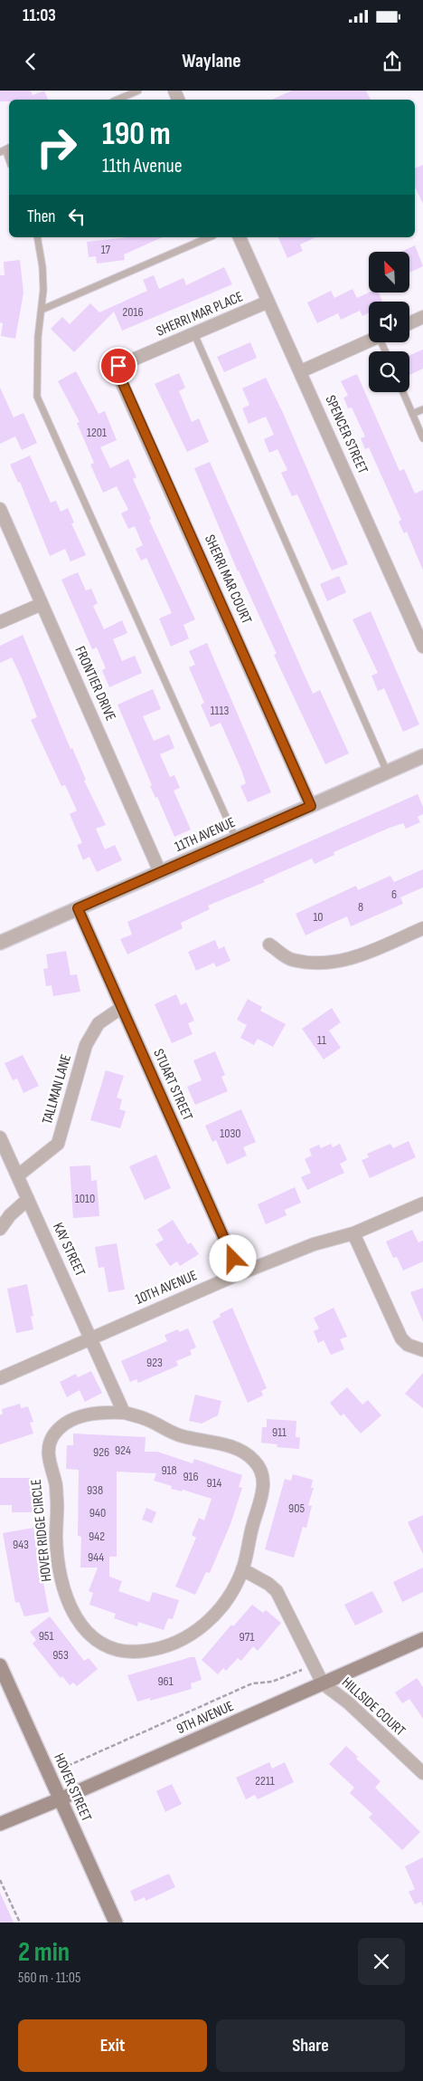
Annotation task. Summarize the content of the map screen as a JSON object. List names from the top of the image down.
{
  "streets": {
    "main road": ["9TH AVENUE", "HOVER STREET"],
    "street": [
      "SHERRI MAR PLACE",
      "SPENCER STREET",
      "SHERRI MAR COURT",
      "FRONTIER DRIVE",
      "11TH AVENUE",
      "STUART STREET",
      "TALLMAN LANE",
      "KAY STREET",
      "10TH AVENUE",
      "HOVER RIDGE CIRCLE",
      "HILLSIDE COURT"
    ]
  },
  "crossings": [
    ["SHERRI MAR PLACE", "SPENCER STREET"],
    ["SHERRI MAR PLACE", "SHERRI MAR COURT"],
    ["SHERRI MAR COURT", "11TH AVENUE"],
    ["FRONTIER DRIVE", "11TH AVENUE"],
    ["11TH AVENUE", "STUART STREET"],
    ["STUART STREET", "TALLMAN LANE"],
    ["STUART STREET", "10TH AVENUE"],
    ["TALLMAN LANE", "KAY STREET"],
    ["KAY STREET", "10TH AVENUE"],
    ["HILLSIDE COURT", "9TH AVENUE"],
    ["9TH AVENUE", "HOVER STREET"]
  ],
  "house_numbers": [
    "17",
    "2016",
    "1201",
    "1113",
    "6",
    "8",
    "10",
    "11",
    "1030",
    "1010",
    "923",
    "911",
    "924",
    "926",
    "918",
    "916",
    "914",
    "938",
    "905",
    "940",
    "942",
    "943",
    "944",
    "951",
    "971",
    "953",
    "961",
    "2211"
  ],
  "north": "top left",
  "page": {
    "status": "11:03",
    "header": "Waylane",
    "turn": ["190 m", "11th Avenue"],
    "then": "Then",
    "heading": ["2 min", "560 m · 11:05"],
    "buttons": ["Exit", "Share"]
  }
}
